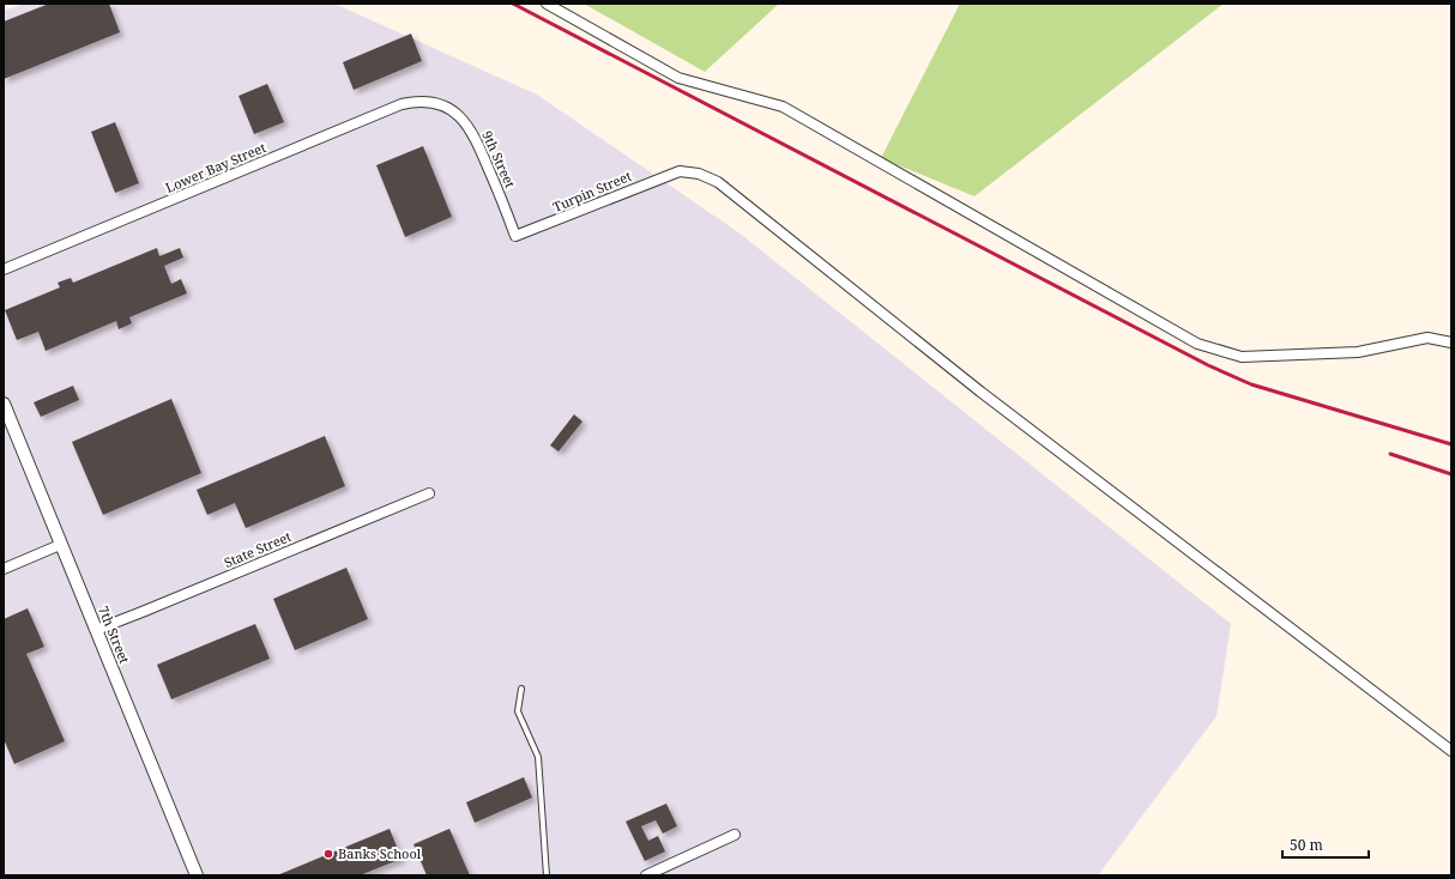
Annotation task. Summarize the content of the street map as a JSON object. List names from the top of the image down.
{
  "streets": {
    "street": [
      "9th Street",
      "Lower Bay Street",
      "Turpin Street",
      "State Street",
      "7th Street"
    ]
  },
  "crossings": [
    ["9th Street", "Lower Bay Street"],
    ["9th Street", "Turpin Street"],
    ["State Street", "7th Street"]
  ],
  "places": ["Banks School"],
  "scale_bar": "50 m"
}
